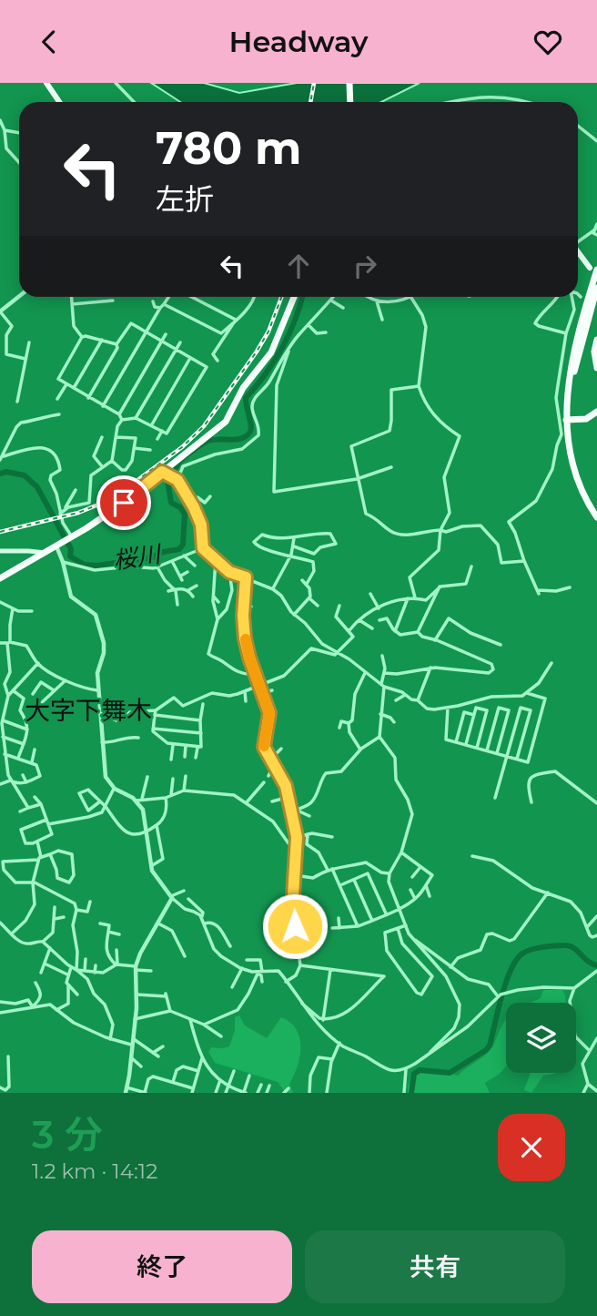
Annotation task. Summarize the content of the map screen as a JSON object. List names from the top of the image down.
{
  "districts": ["大字下舞木"],
  "water": ["桜川"],
  "page": {
    "header": "Headway",
    "turn": ["780 m", "左折"],
    "heading": ["3 分", "1.2 km · 14:12"],
    "buttons": ["終了", "共有"]
  }
}
